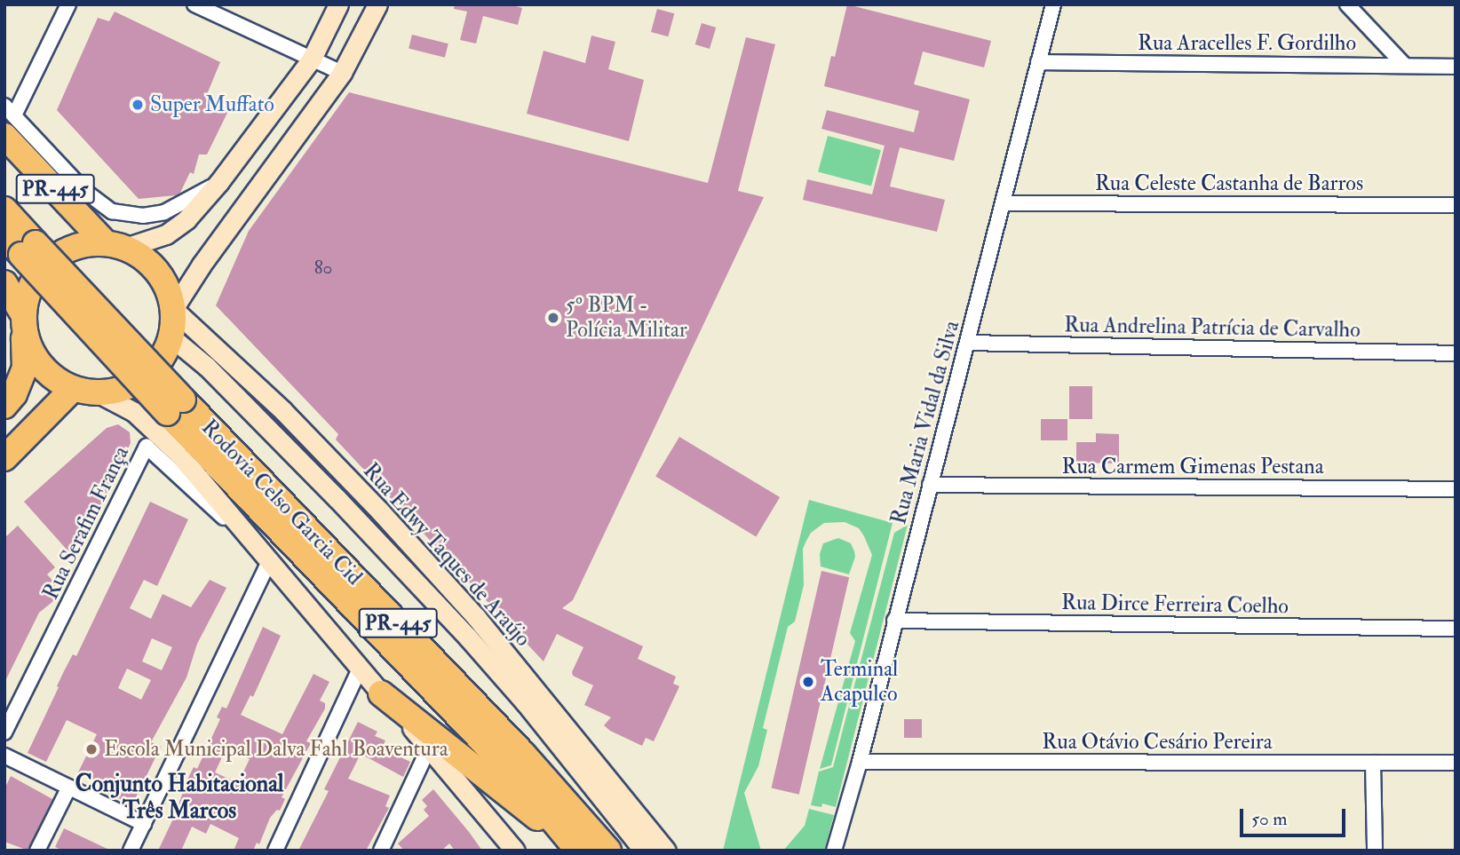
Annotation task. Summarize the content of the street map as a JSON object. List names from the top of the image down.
{
  "streets": {
    "highway": ["PR-445", "Rodovia Celso Garcia Cid"],
    "main road": ["Rua Edwy Taques de Araújo"],
    "street": [
      "Rua Aracelles F. Gordilho",
      "Rua Celeste Castanha de Barros",
      "Rua Andrelina Patrícia de Carvalho",
      "Rua Maria Vidal da Silva",
      "Rua Carmem Gimenas Pestana",
      "Rua Serafim França",
      "Rua Dirce Ferreira Coelho",
      "Rua Otávio Cesário Pereira"
    ]
  },
  "crossings": [
    ["Rua Aracelles F. Gordilho", "Rua Maria Vidal da Silva"],
    ["Rua Celeste Castanha de Barros", "Rua Maria Vidal da Silva"],
    ["PR-445", "Rua Serafim França"],
    ["PR-445", "Rua Edwy Taques de Araújo"],
    ["Rua Andrelina Patrícia de Carvalho", "Rua Maria Vidal da Silva"],
    ["Rua Maria Vidal da Silva", "Rua Carmem Gimenas Pestana"],
    ["Rua Maria Vidal da Silva", "Rua Dirce Ferreira Coelho"],
    ["Rua Maria Vidal da Silva", "Rua Otávio Cesário Pereira"]
  ],
  "districts": ["Conjunto Habitacional Três Marcos"],
  "places": [
    "Super Muffato",
    "5º BPM - Polícia Militar",
    "Terminal Acapulco",
    "Escola Municipal Dalva Fahl Boaventura"
  ],
  "house_numbers": ["80"],
  "scale_bar": "50 m"
}
